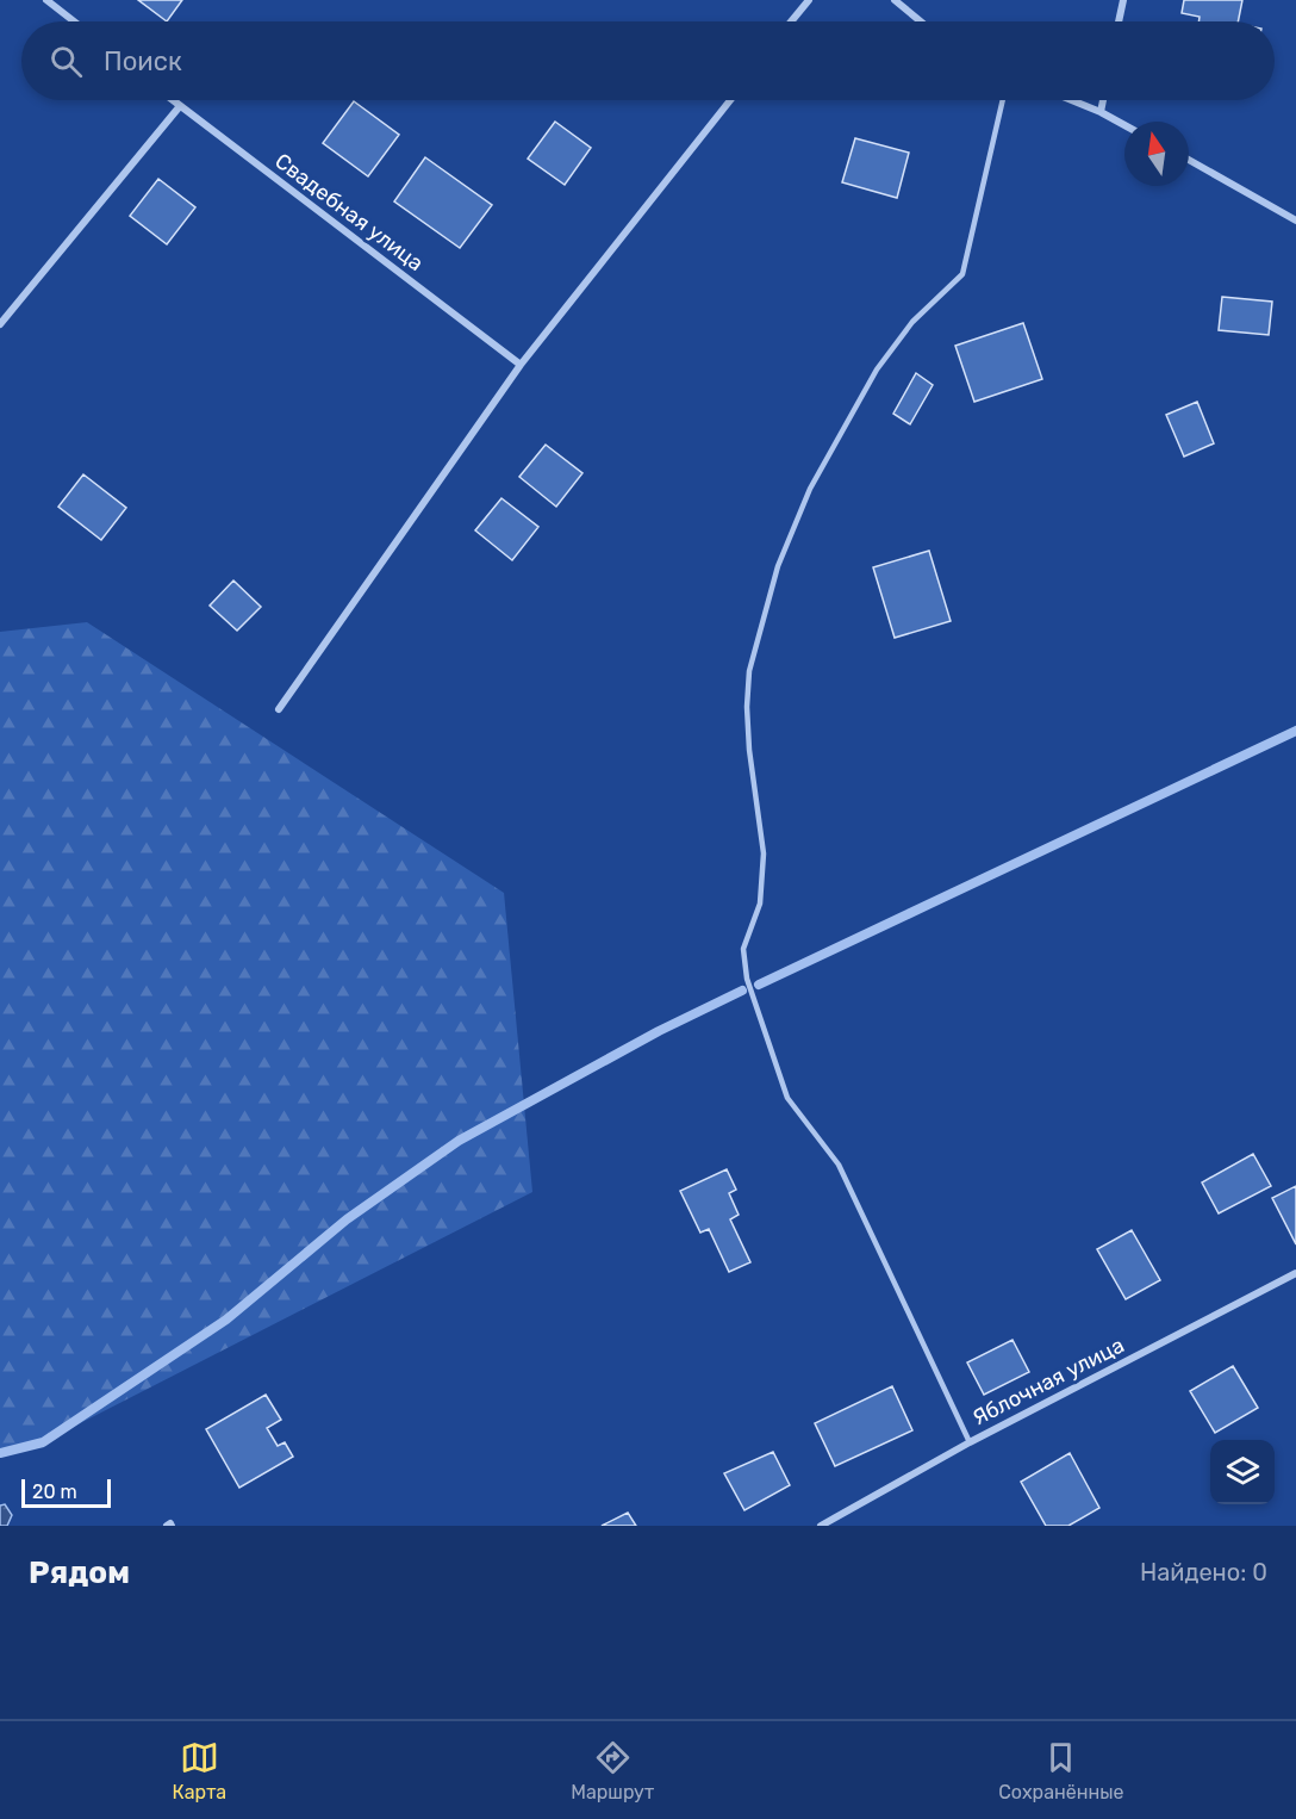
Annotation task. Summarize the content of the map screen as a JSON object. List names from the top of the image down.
{
  "streets": {
    "street": ["Свадебная улица", "Яблочная улица"]
  },
  "scale_bar": "20 m",
  "north": "top",
  "page": {
    "search": "Поиск",
    "scale": "20 m",
    "heading": ["Рядом", "Найдено: 0"],
    "nav": ["Карта", "Маршрут", "Сохранённые"]
  }
}
